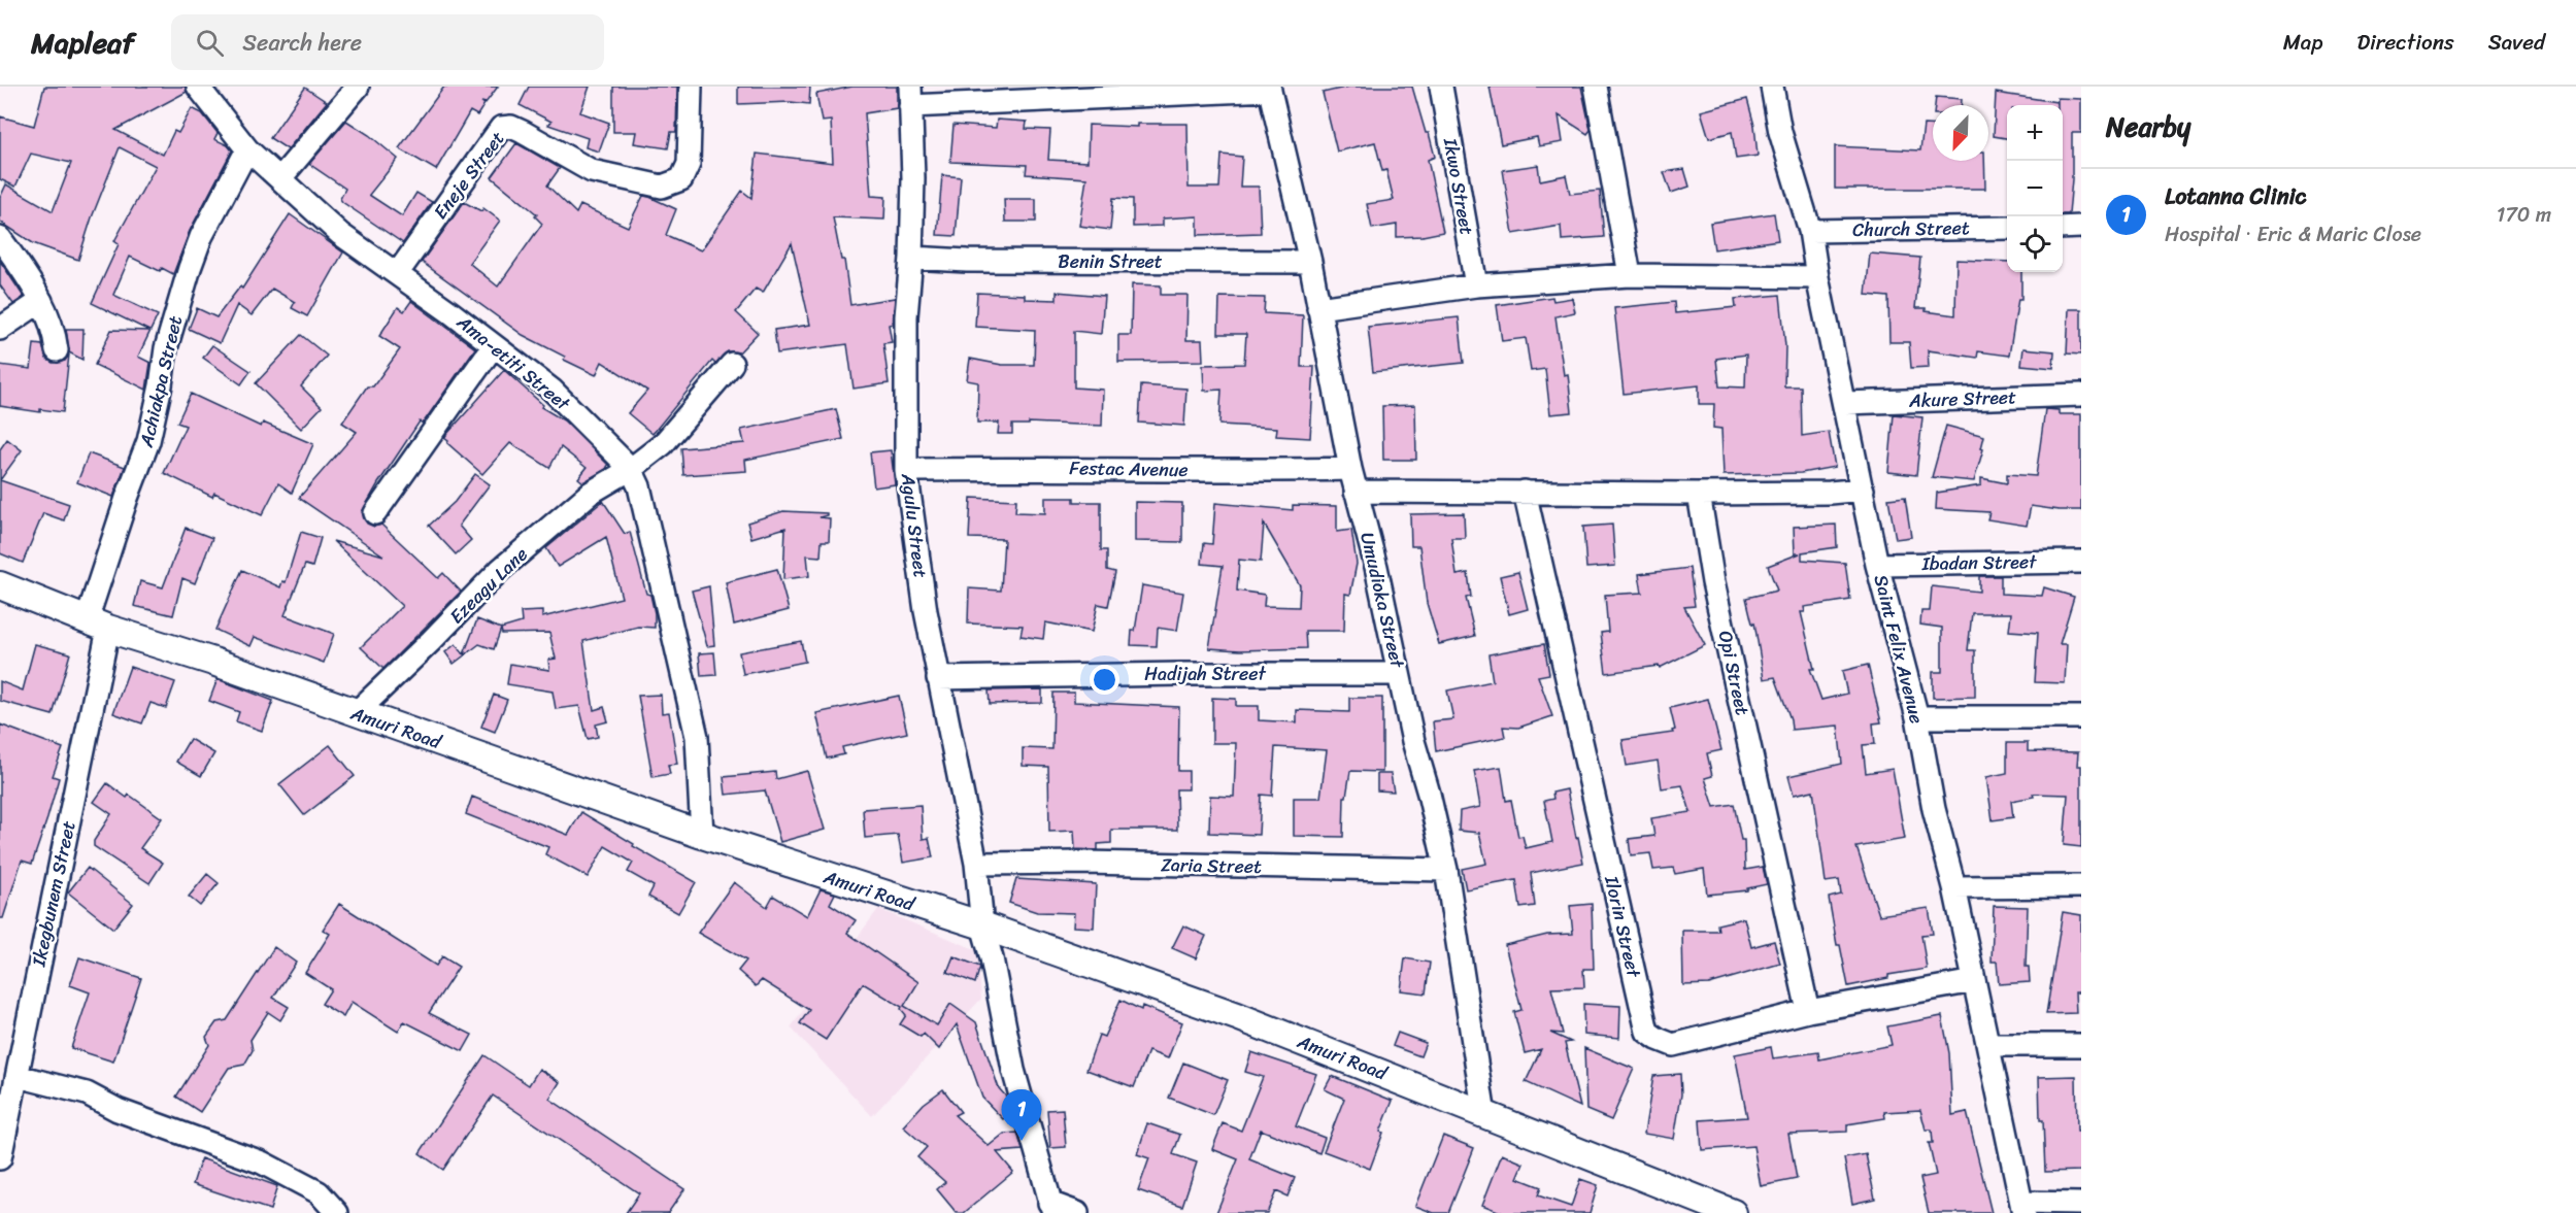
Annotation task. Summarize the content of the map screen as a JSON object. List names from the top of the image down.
{
  "streets": {
    "main road": ["Amuri Road"],
    "street": [
      "Eneje Street",
      "Ikwo Street",
      "Church Street",
      "Benin Street",
      "Ama-etiti Street",
      "Achiakpa Street",
      "Akure Street",
      "Festac Avenue",
      "Agulu Street",
      "Ibadan Street",
      "Ezeagu Lane",
      "Umudioka Street",
      "Saint Felix Avenue",
      "Opi Street",
      "Hadijah Street",
      "Zaria Street",
      "Ikegbunem Street",
      "Ilorin Street"
    ]
  },
  "crossings": [
    ["Eneje Street", "Ama-etiti Street"],
    ["Church Street", "Saint Felix Avenue"],
    ["Benin Street", "Agulu Street"],
    ["Benin Street", "Umudioka Street"],
    ["Ama-etiti Street", "Achiakpa Street"],
    ["Ama-etiti Street", "Ezeagu Lane"],
    ["Ama-etiti Street", "Amuri Road"],
    ["Achiakpa Street", "Amuri Road"],
    ["Achiakpa Street", "Ikegbunem Street"],
    ["Akure Street", "Saint Felix Avenue"],
    ["Festac Avenue", "Agulu Street"],
    ["Festac Avenue", "Umudioka Street"],
    ["Agulu Street", "Hadijah Street"],
    ["Agulu Street", "Amuri Road"],
    ["Agulu Street", "Zaria Street"],
    ["Ibadan Street", "Saint Felix Avenue"],
    ["Ezeagu Lane", "Amuri Road"],
    ["Umudioka Street", "Hadijah Street"],
    ["Umudioka Street", "Amuri Road"],
    ["Umudioka Street", "Zaria Street"],
    ["Saint Felix Avenue", "Ilorin Street"],
    ["Opi Street", "Ilorin Street"],
    ["Amuri Road", "Ikegbunem Street"]
  ],
  "north": "bottom left",
  "page": {
    "header": "Mapleaf",
    "search": "Search here",
    "nav": ["Map", "Directions", "Saved"],
    "heading": "Nearby",
    "map_buttons": ["+", "−"],
    "list": [
      {
        "mark": "1",
        "name": "Lotanna Clinic",
        "note": "Hospital · Eric & Maric Close",
        "value": "170 m"
      }
    ],
    "pins": "1"
  }
}
